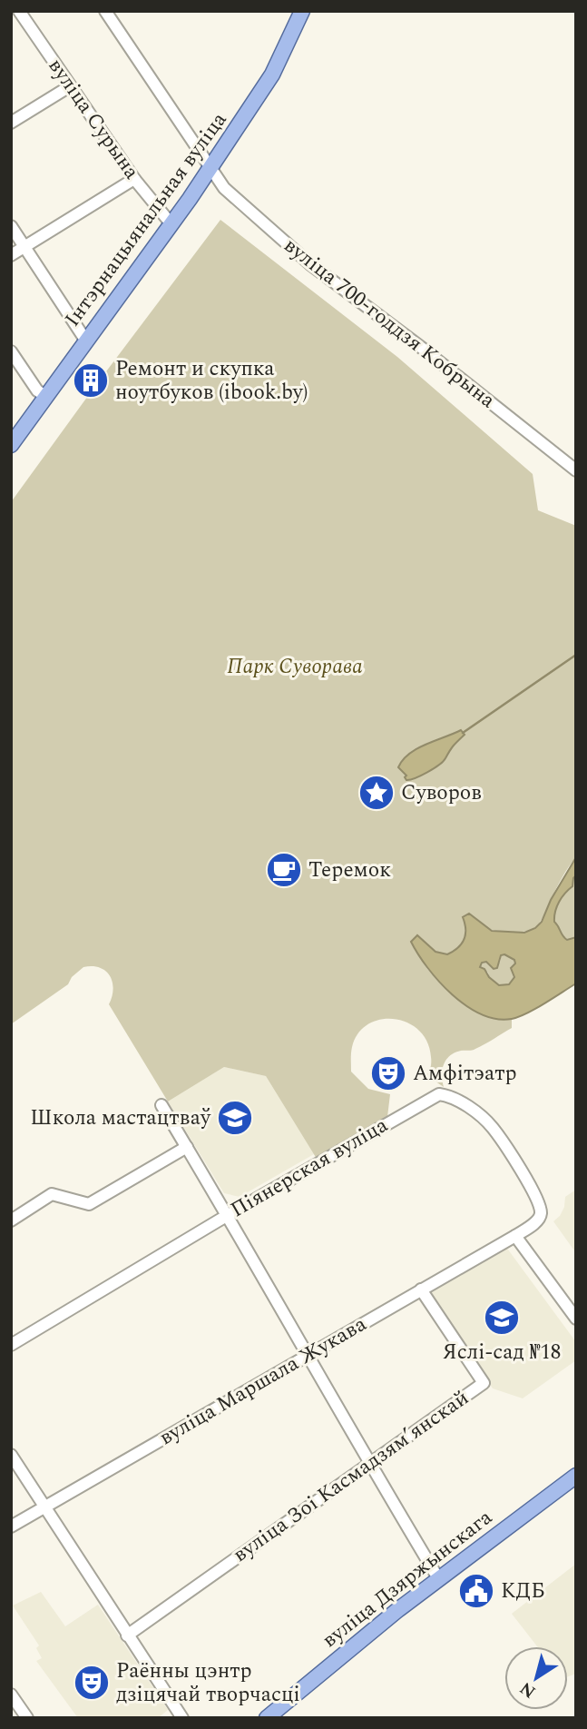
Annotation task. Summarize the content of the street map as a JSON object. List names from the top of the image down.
{
  "streets": {
    "main road": ["Інтэрнацыянальная вуліца", "вуліца Дзяржынскага"],
    "street": [
      "вуліца Сурына",
      "вуліца 700-годдзя Кобрына",
      "Піянерская вуліца",
      "вуліца Маршала Жукава",
      "вуліца Зоі Касмадзямʼянскай"
    ]
  },
  "crossings": [
    ["вуліца Сурына", "Інтэрнацыянальная вуліца"],
    ["Інтэрнацыянальная вуліца", "вуліца 700-годдзя Кобрына"],
    ["Піянерская вуліца", "вуліца Маршала Жукава"],
    ["вуліца Маршала Жукава", "вуліца Зоі Касмадзямʼянскай"]
  ],
  "parks": ["Парк Суворава"],
  "places": {
    "building": ["Ремонт и скупка ноутбуков (ibook.by)"],
    "place": ["Суворов"],
    "cafe": ["Теремок"],
    "theatre": ["Амфітэатр", "Раённы цэнтр дзіцячай творчасці"],
    "school or university": ["Школа мастацтваў", "Яслі-сад №18"],
    "public building": ["КДБ"]
  },
  "north": "bottom left"
}
